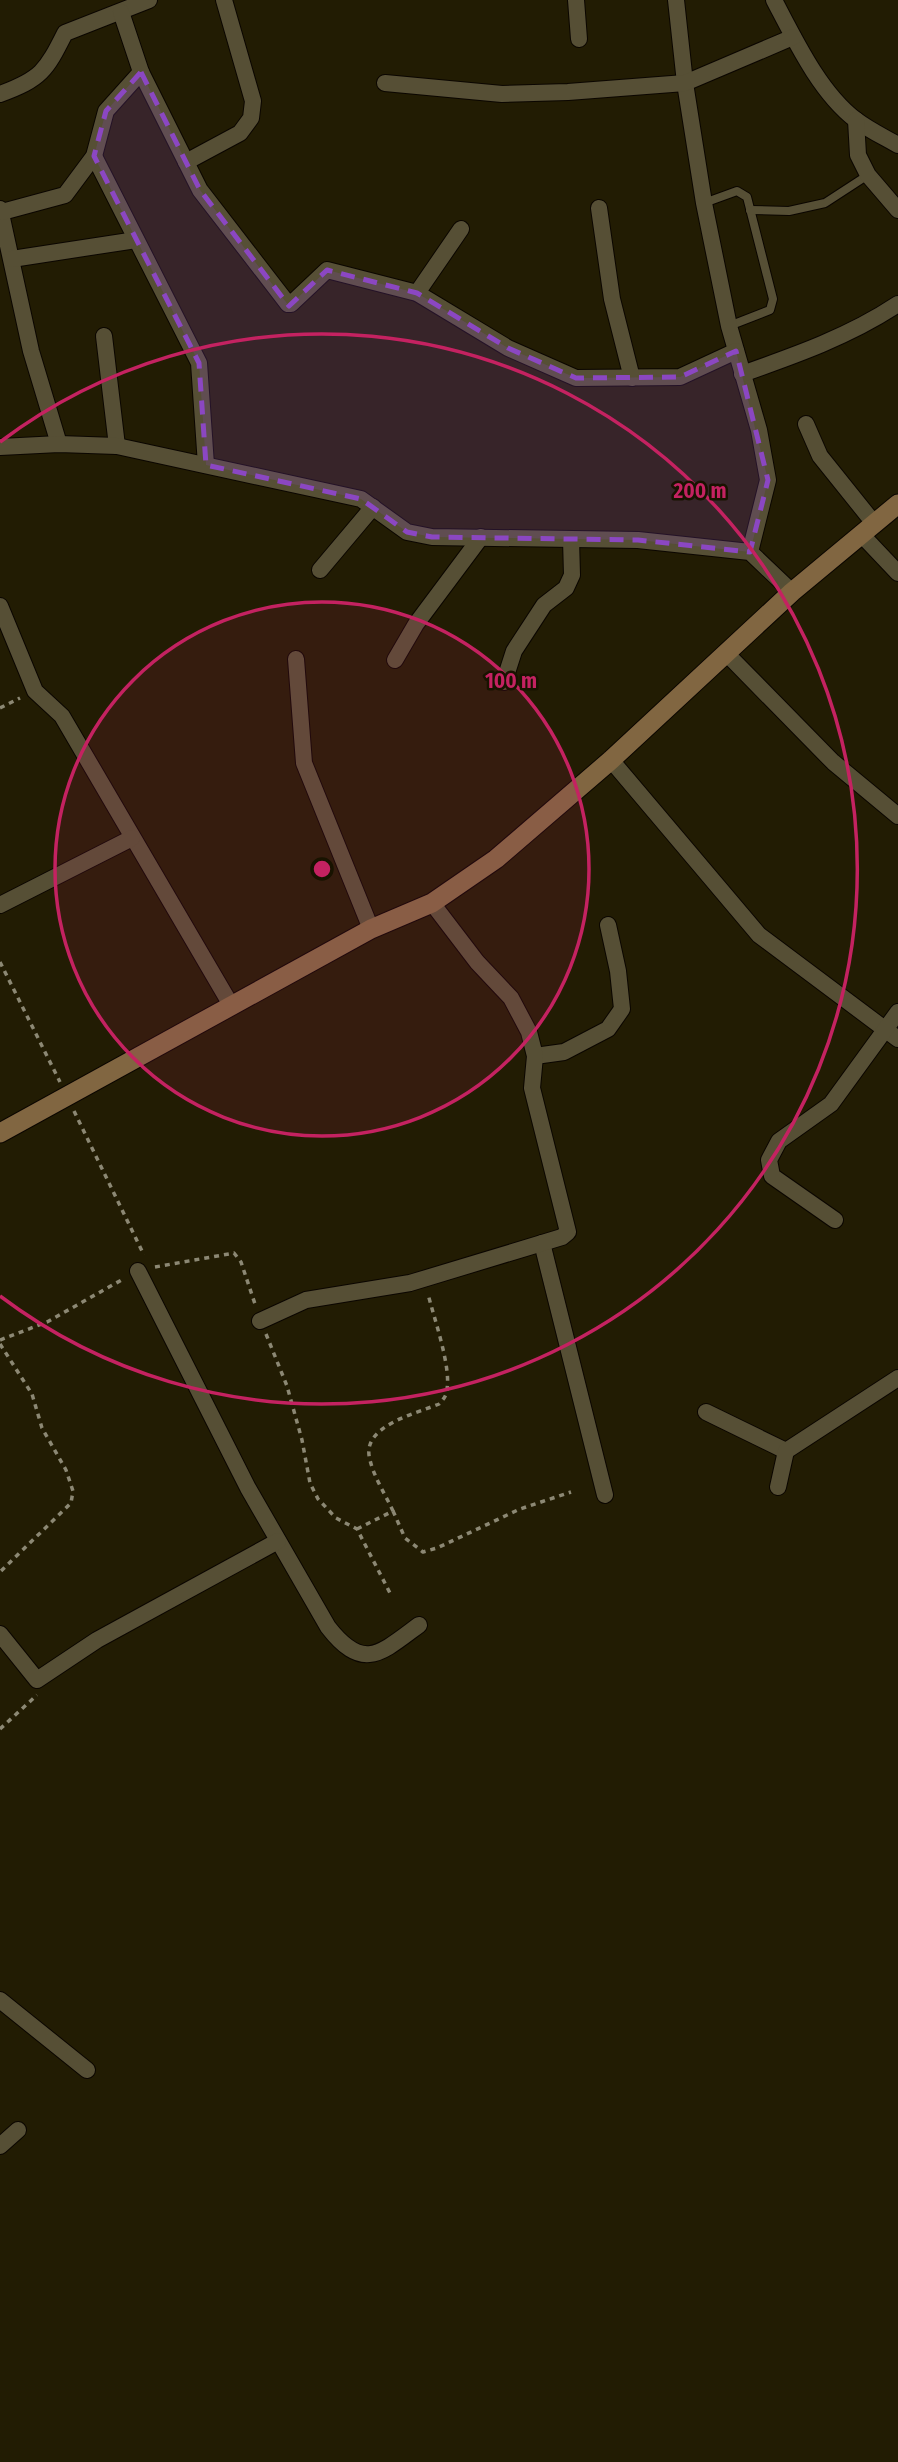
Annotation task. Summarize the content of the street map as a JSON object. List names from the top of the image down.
{
  "rings": ["200 m", "100 m"]
}
